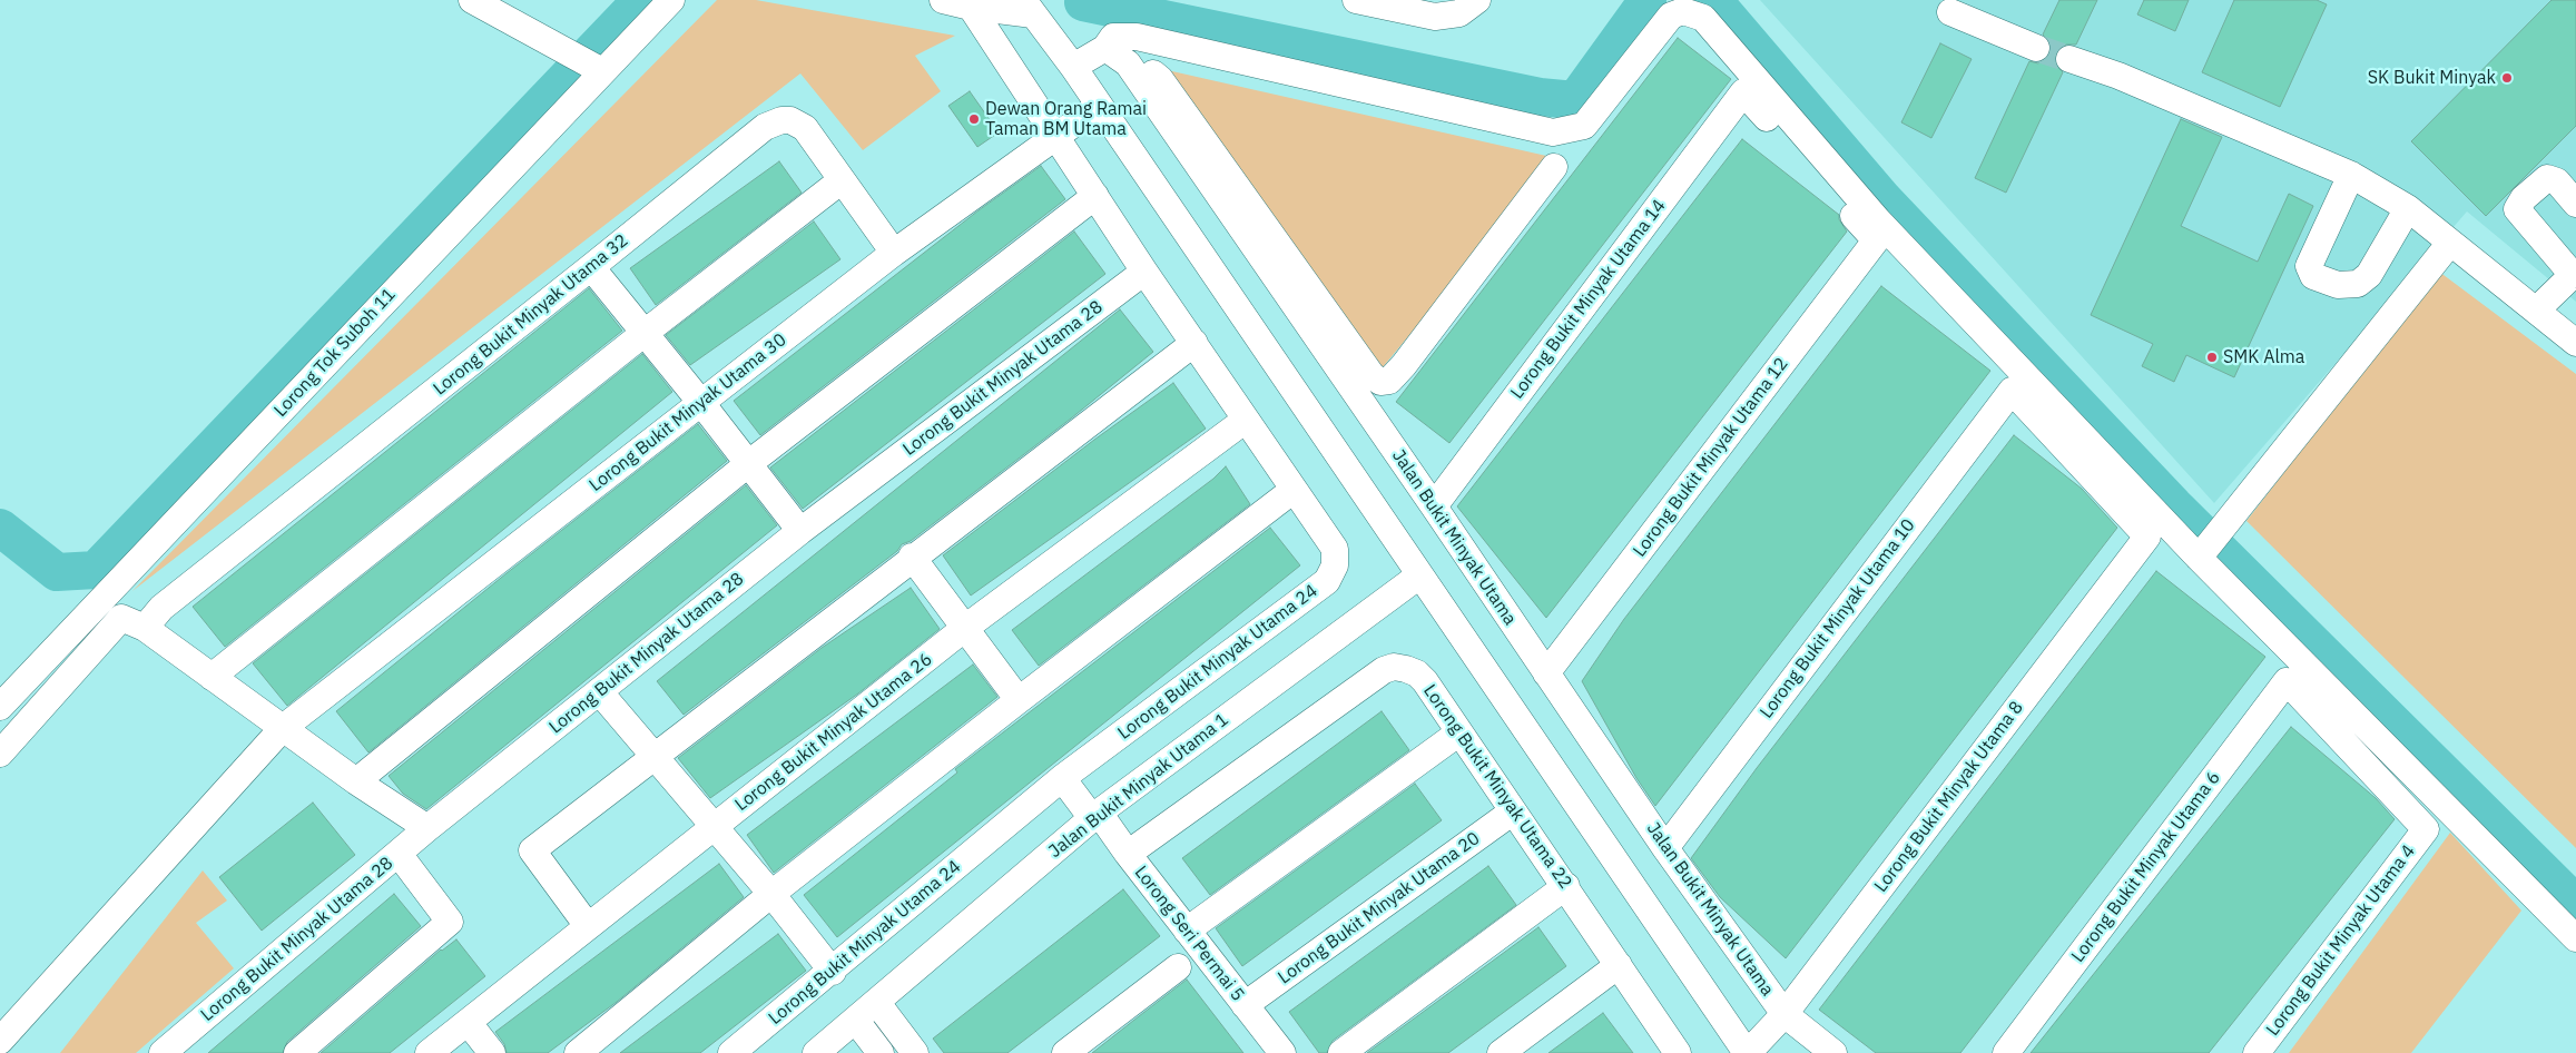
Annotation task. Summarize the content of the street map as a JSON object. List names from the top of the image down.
{
  "streets": {
    "street": [
      "Lorong Bukit Minyak Utama 14",
      "Lorong Bukit Minyak Utama 32",
      "Lorong Tok Suboh 11",
      "Lorong Bukit Minyak Utama 28",
      "Lorong Bukit Minyak Utama 30",
      "Lorong Bukit Minyak Utama 12",
      "Jalan Bukit Minyak Utama",
      "Lorong Bukit Minyak Utama 10",
      "Lorong Bukit Minyak Utama 24",
      "Lorong Bukit Minyak Utama 26",
      "Jalan Bukit Minyak Utama 1",
      "Lorong Bukit Minyak Utama 22",
      "Lorong Bukit Minyak Utama 8",
      "Lorong Bukit Minyak Utama 6",
      "Lorong Bukit Minyak Utama 20",
      "Lorong Seri Permai 5",
      "Lorong Bukit Minyak Utama 4"
    ]
  },
  "crossings": [
    ["Lorong Bukit Minyak Utama 14", "Lorong Bukit Minyak Utama 12"],
    ["Lorong Bukit Minyak Utama 14", "Jalan Bukit Minyak Utama"],
    ["Lorong Bukit Minyak Utama 32", "Lorong Bukit Minyak Utama 30"],
    ["Lorong Bukit Minyak Utama 28", "Lorong Bukit Minyak Utama 24"],
    ["Lorong Bukit Minyak Utama 30", "Lorong Bukit Minyak Utama 24"],
    ["Lorong Bukit Minyak Utama 12", "Jalan Bukit Minyak Utama"],
    ["Jalan Bukit Minyak Utama", "Lorong Bukit Minyak Utama 10"],
    ["Jalan Bukit Minyak Utama", "Lorong Bukit Minyak Utama 8"],
    ["Lorong Bukit Minyak Utama 10", "Lorong Bukit Minyak Utama 8"],
    ["Lorong Bukit Minyak Utama 24", "Lorong Bukit Minyak Utama 26"],
    ["Lorong Bukit Minyak Utama 24", "Lorong Seri Permai 5"],
    ["Jalan Bukit Minyak Utama 1", "Lorong Seri Permai 5"],
    ["Lorong Bukit Minyak Utama 22", "Lorong Bukit Minyak Utama 20"],
    ["Lorong Bukit Minyak Utama 22", "Lorong Seri Permai 5"],
    ["Lorong Bukit Minyak Utama 6", "Lorong Bukit Minyak Utama 4"],
    ["Lorong Bukit Minyak Utama 20", "Lorong Seri Permai 5"]
  ],
  "places": ["SK Bukit Minyak", "Dewan Orang Ramai Taman BM Utama", "SMK Alma"]
}
